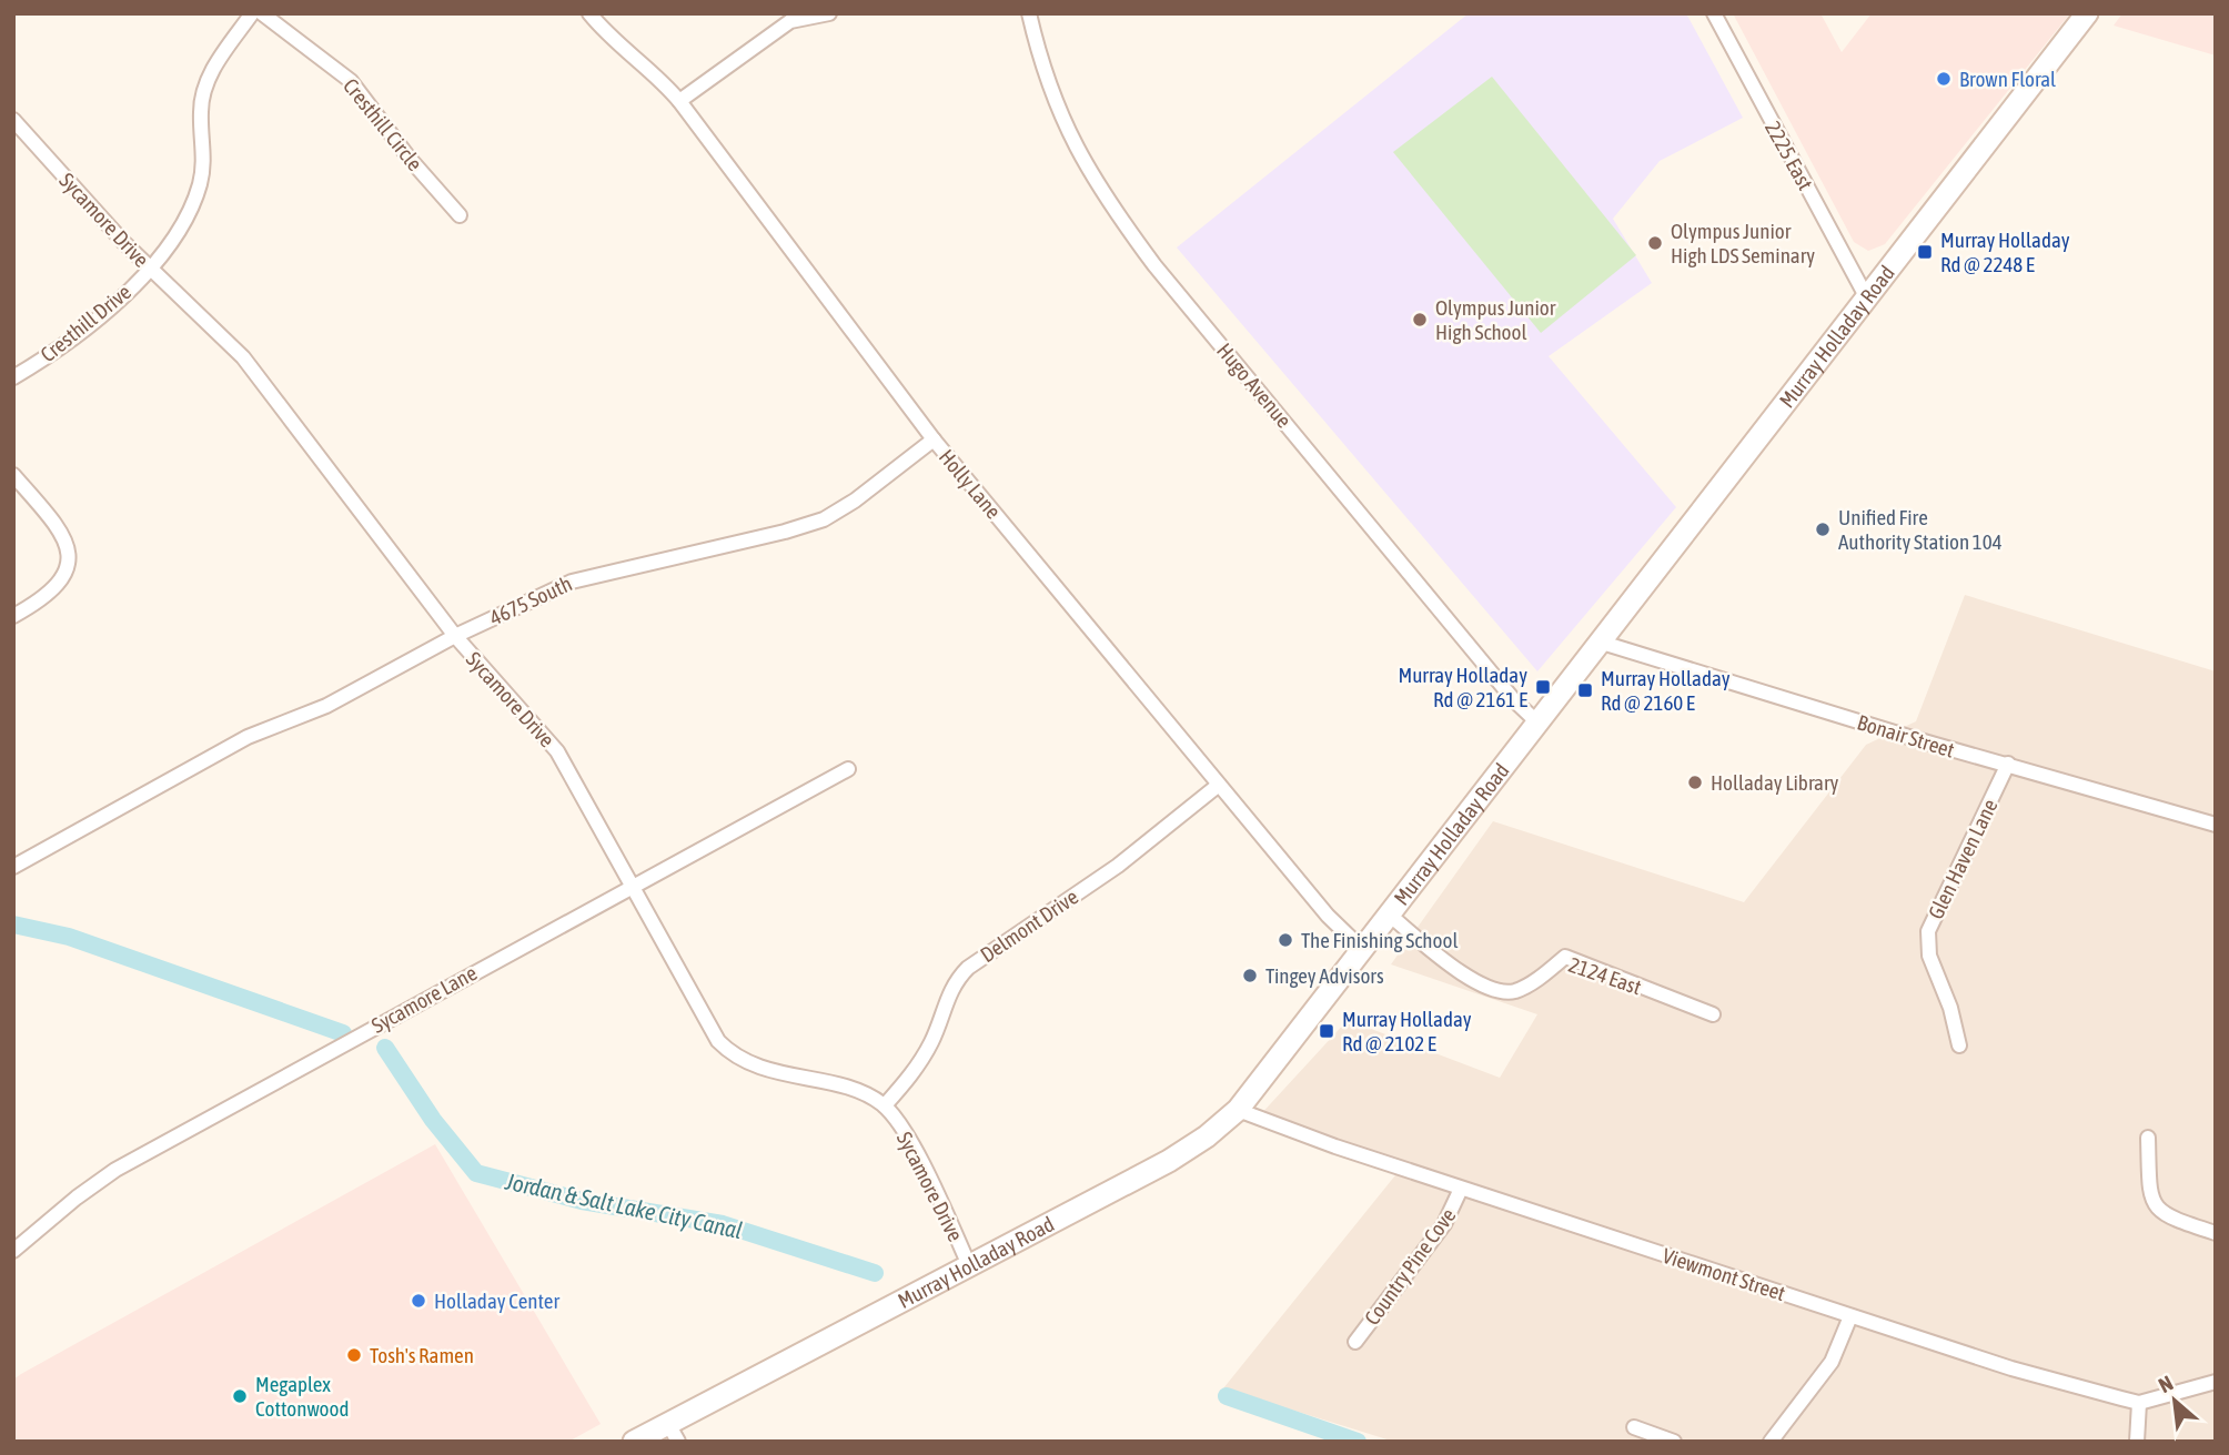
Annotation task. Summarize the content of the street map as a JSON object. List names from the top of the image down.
{
  "streets": {
    "main road": ["Murray Holladay Road"],
    "street": [
      "Cresthill Circle",
      "2225 East",
      "Sycamore Drive",
      "Cresthill Drive",
      "Hugo Avenue",
      "Holly Lane",
      "4675 South",
      "Bonair Street",
      "Glen Haven Lane",
      "Delmont Drive",
      "2124 East",
      "Sycamore Lane",
      "Country Pine Cove",
      "Viewmont Street"
    ]
  },
  "crossings": [
    ["2225 East", "Murray Holladay Road"],
    ["Sycamore Drive", "Cresthill Drive"],
    ["Sycamore Drive", "Murray Holladay Road"],
    ["Sycamore Drive", "4675 South"],
    ["Sycamore Drive", "Delmont Drive"],
    ["Sycamore Drive", "Sycamore Lane"],
    ["Murray Holladay Road", "Hugo Avenue"],
    ["Murray Holladay Road", "Holly Lane"],
    ["Murray Holladay Road", "Bonair Street"],
    ["Murray Holladay Road", "2124 East"],
    ["Murray Holladay Road", "Viewmont Street"],
    ["Holly Lane", "4675 South"],
    ["Holly Lane", "Delmont Drive"],
    ["Bonair Street", "Glen Haven Lane"],
    ["Country Pine Cove", "Viewmont Street"]
  ],
  "water": ["Jordan & Salt Lake City Canal"],
  "places": {
    "other": [
      "Brown Floral",
      "Olympus Junior High LDS Seminary",
      "Olympus Junior High School",
      "Unified Fire Authority Station 104",
      "Holladay Library",
      "The Finishing School",
      "Tingey Advisors",
      "Holladay Center",
      "Tosh's Ramen",
      "Megaplex Cottonwood"
    ],
    "transit": [
      "Murray Holladay Rd @ 2248 E",
      "Murray Holladay Rd @ 2161 E",
      "Murray Holladay Rd @ 2160 E",
      "Murray Holladay Rd @ 2102 E"
    ]
  },
  "north": "top left"
}
